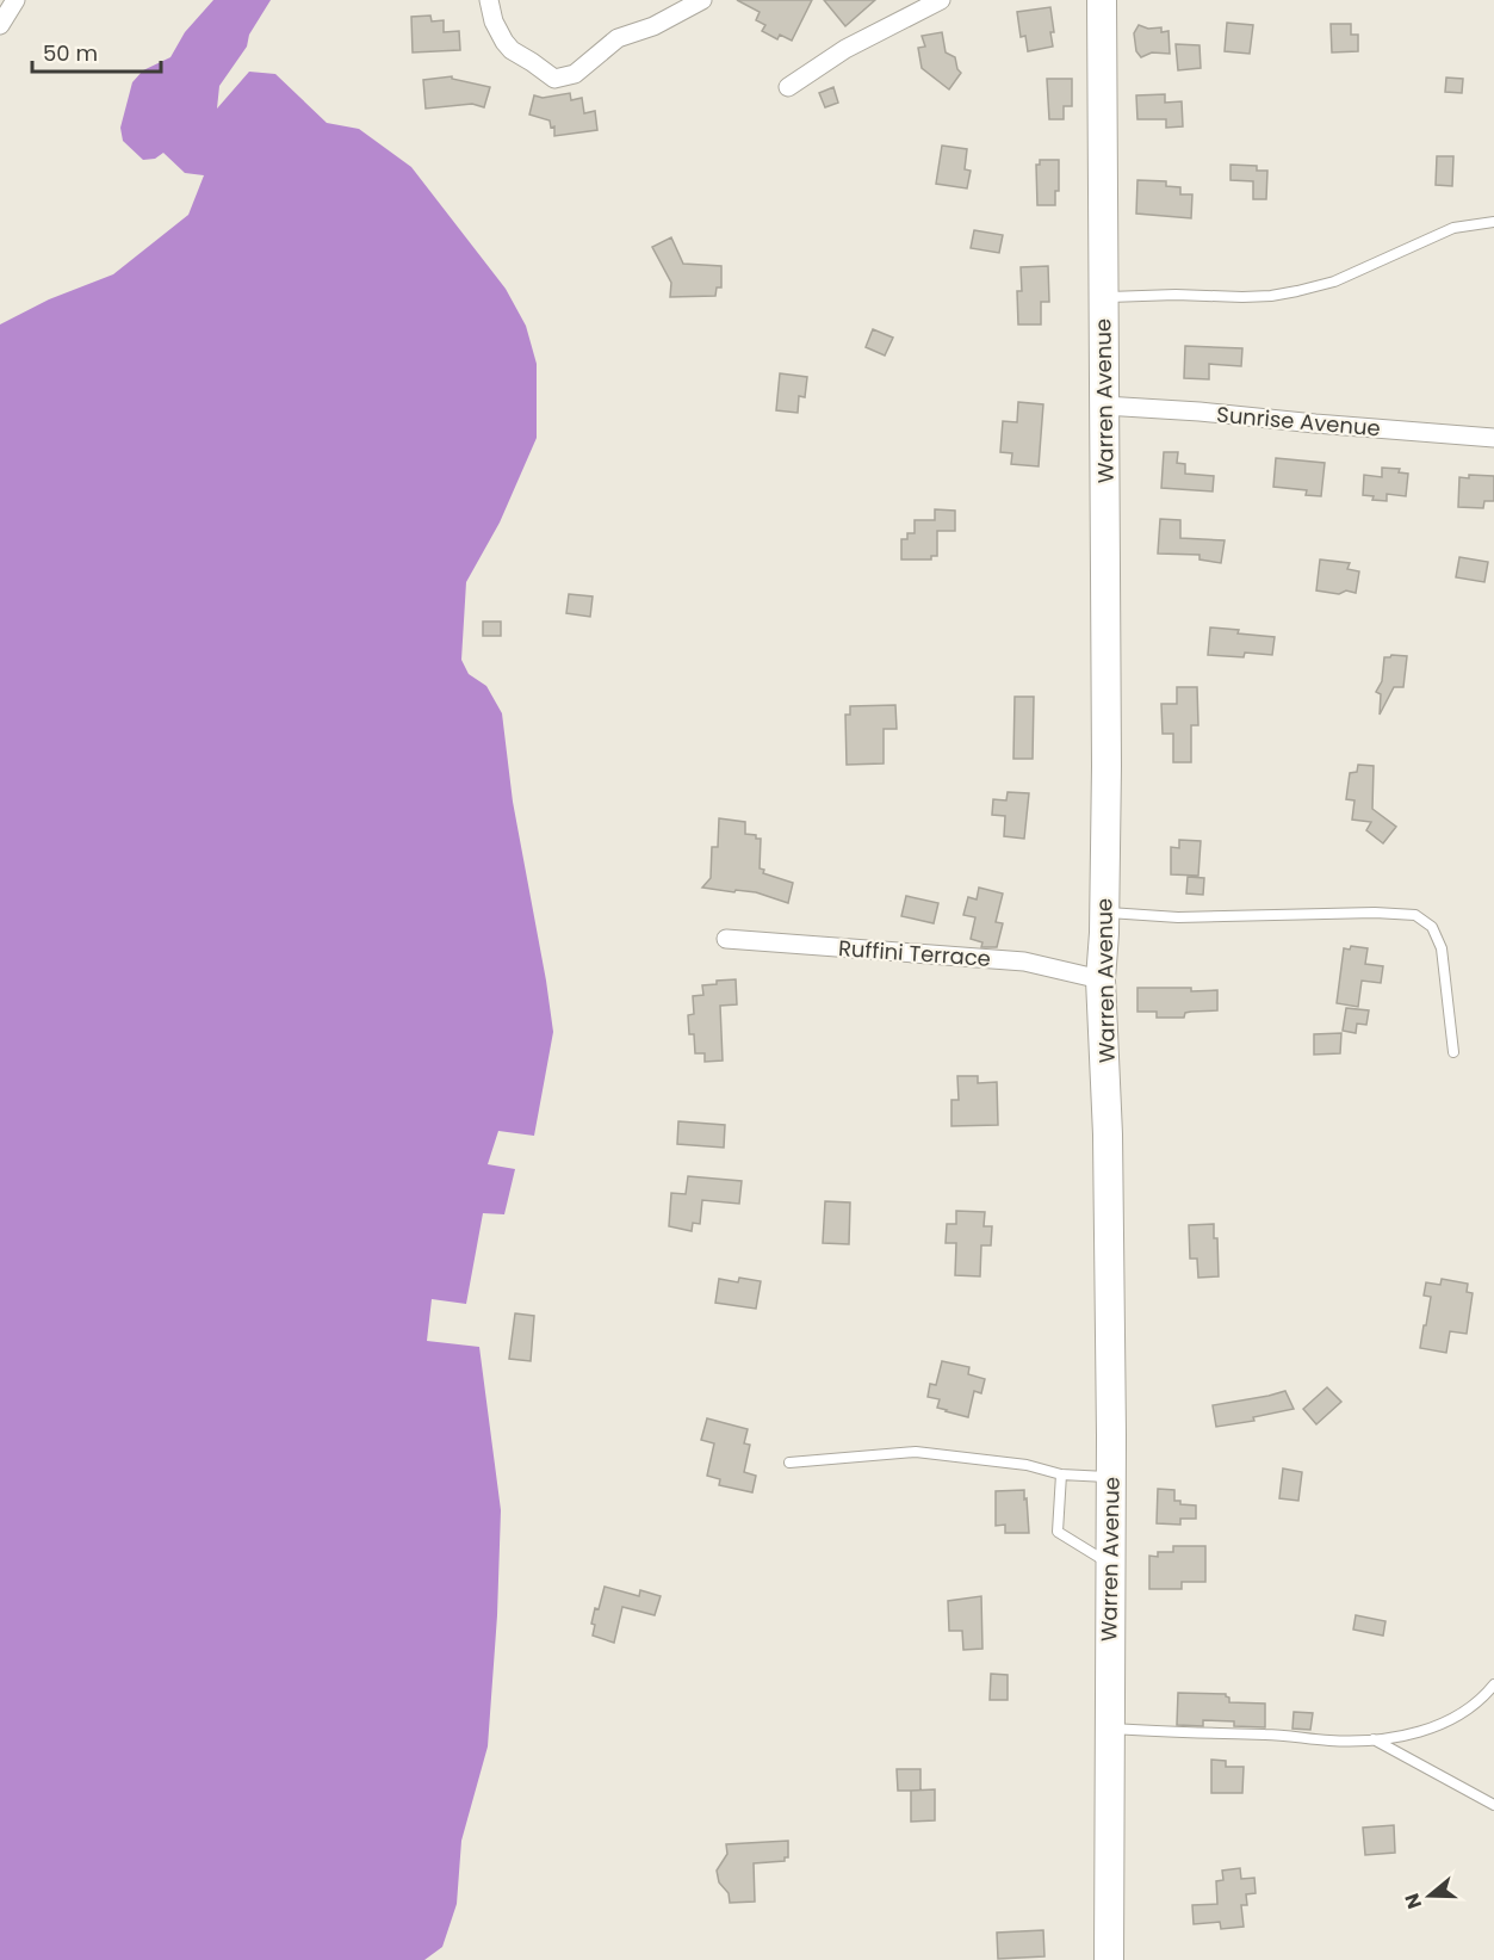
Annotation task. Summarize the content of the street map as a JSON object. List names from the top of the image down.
{
  "streets": {
    "main road": ["Warren Avenue"],
    "street": ["Sunrise Avenue", "Ruffini Terrace"]
  },
  "crossings": [
    ["Warren Avenue", "Sunrise Avenue"],
    ["Warren Avenue", "Ruffini Terrace"]
  ],
  "scale_bar": "50 m",
  "north": "left"
}
